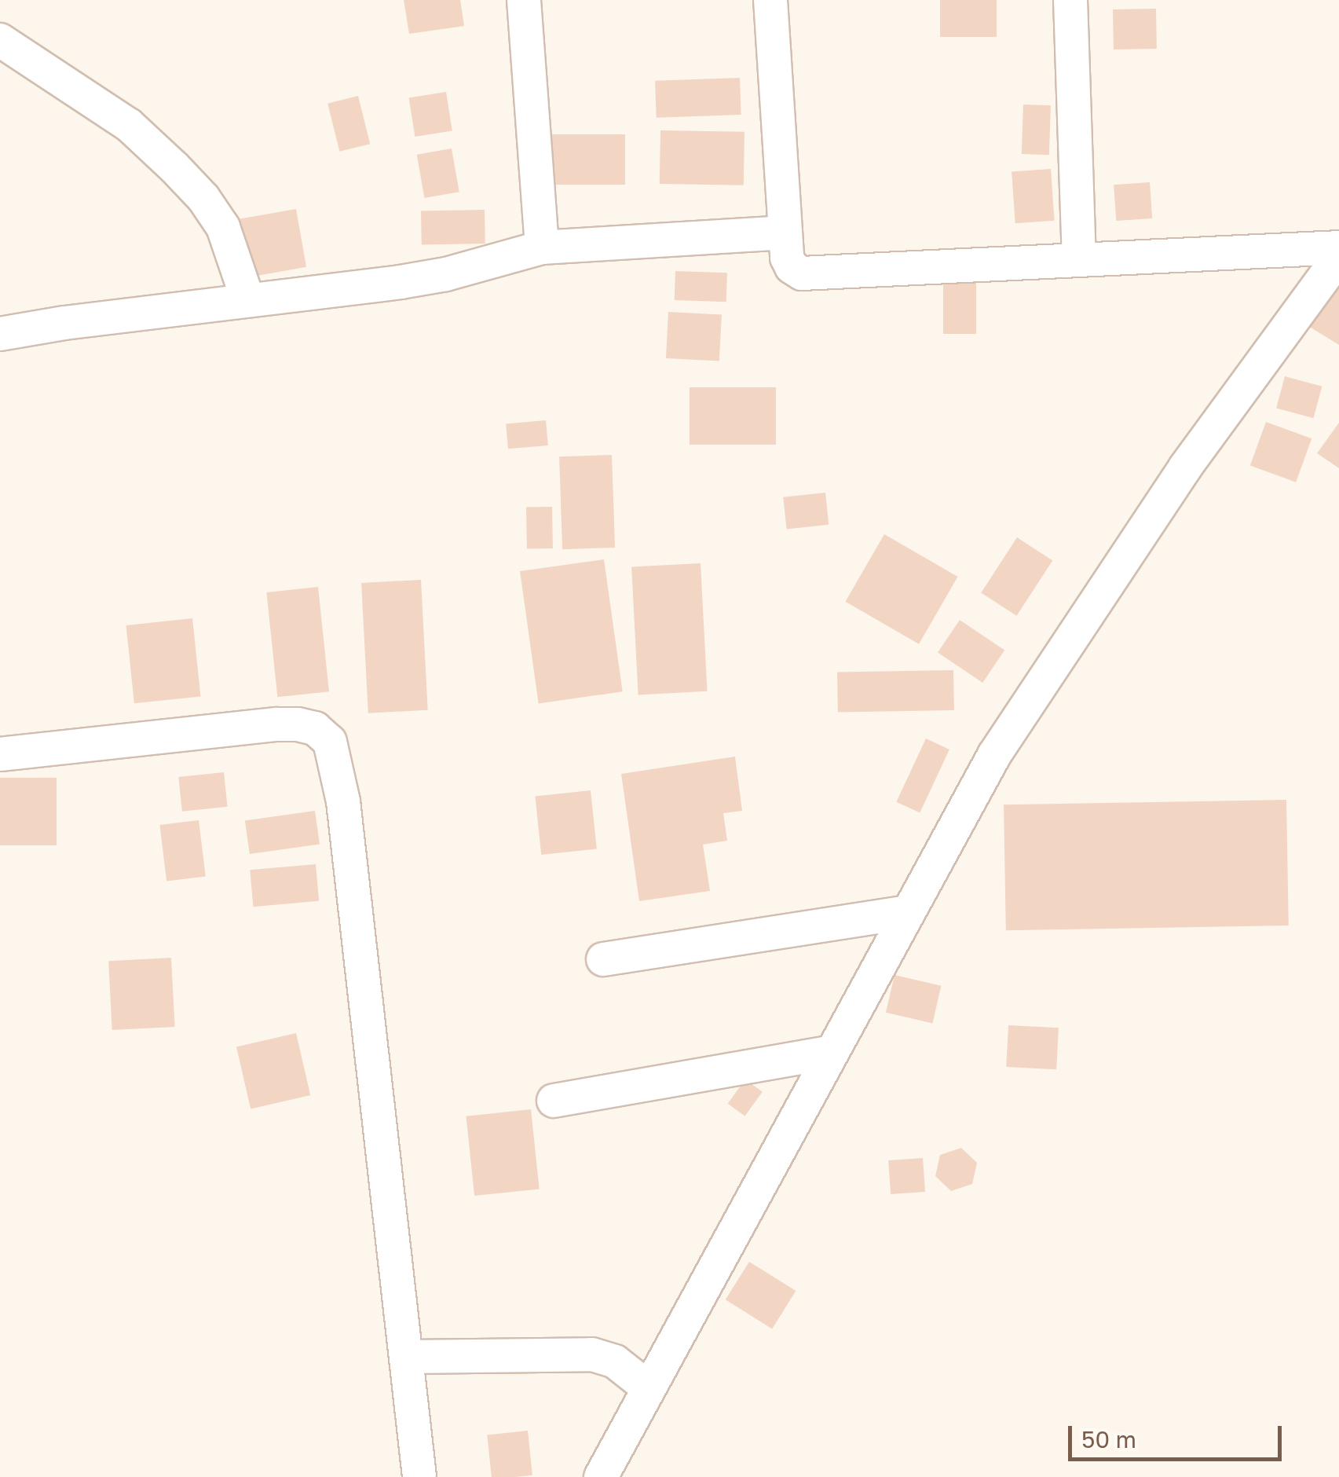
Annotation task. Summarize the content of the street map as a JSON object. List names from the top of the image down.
{
  "scale_bar": "50 m"
}
